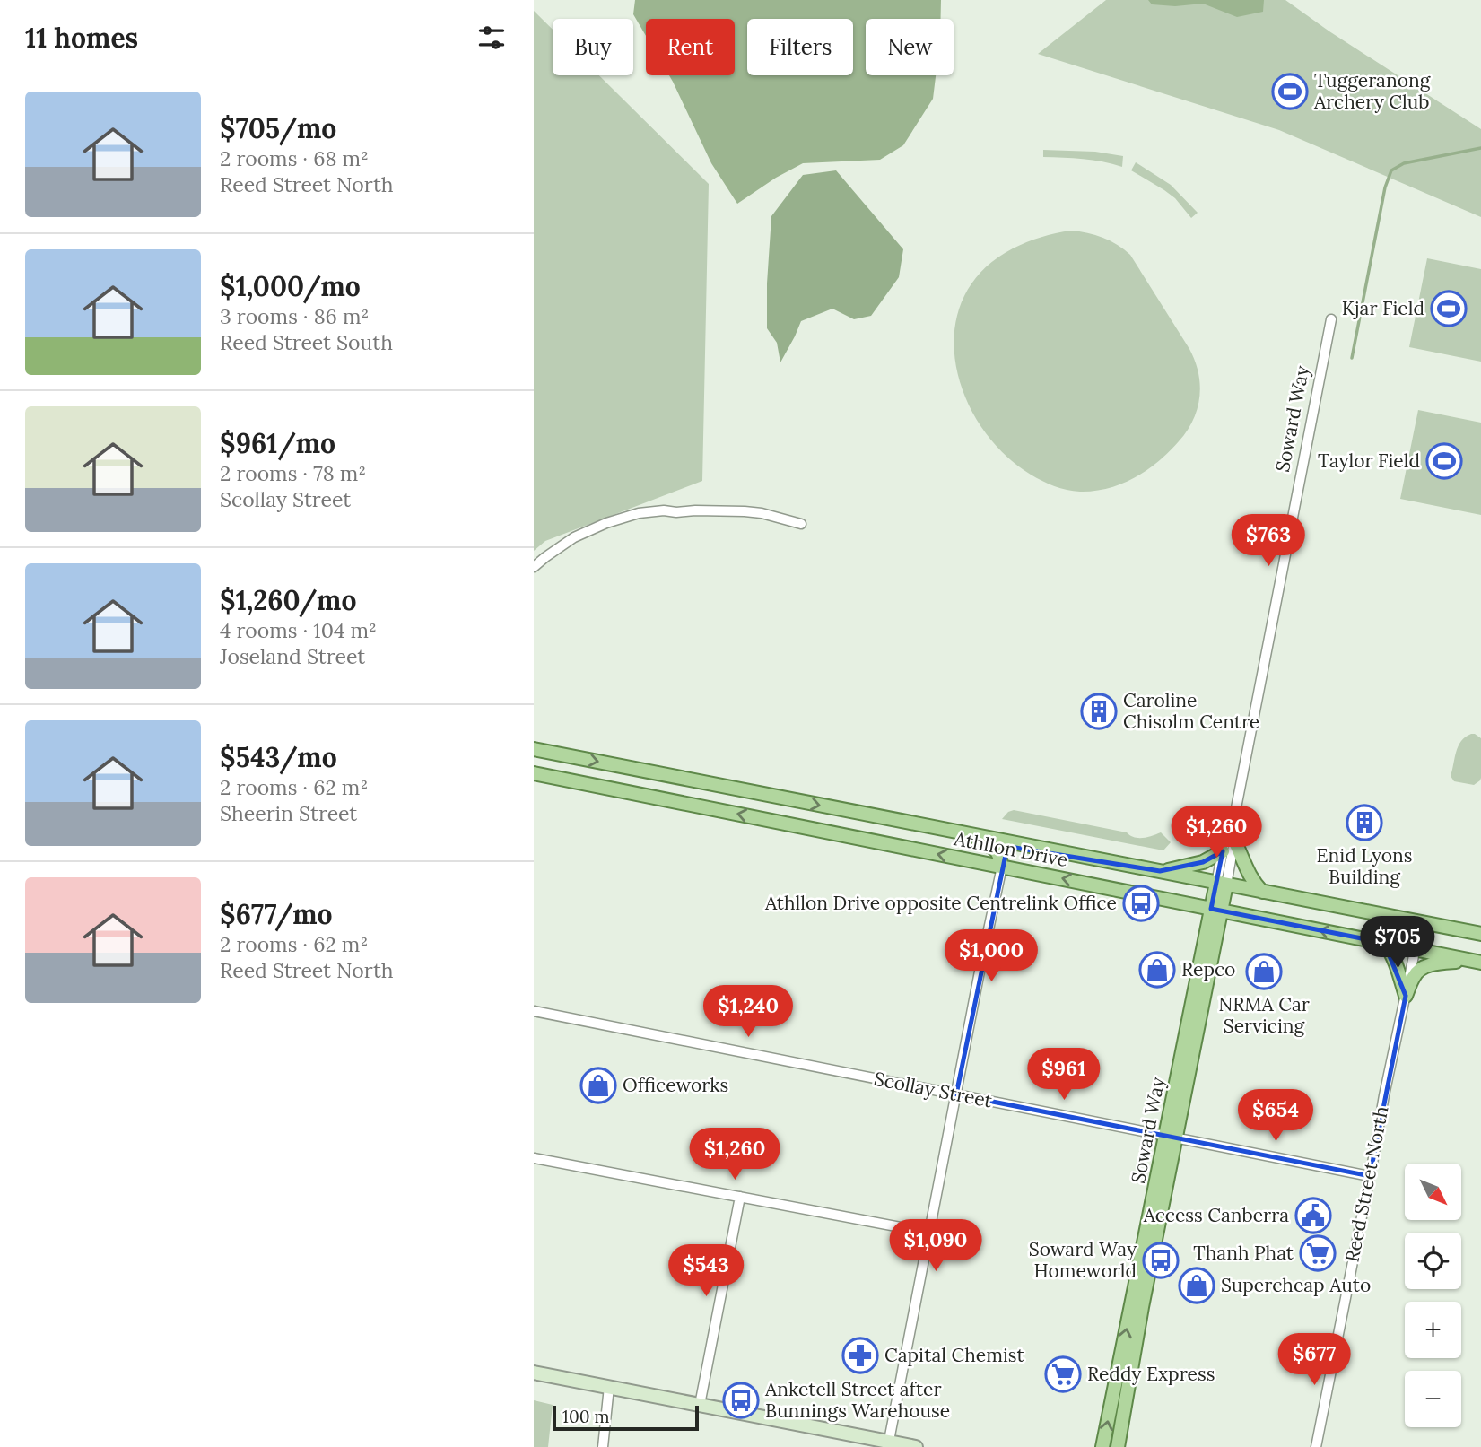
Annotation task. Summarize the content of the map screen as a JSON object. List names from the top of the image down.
{
  "streets": {
    "main road": ["Soward Way", "Athllon Drive"],
    "street": ["Scollay Street", "Reed Street North"]
  },
  "crossings": [
    ["Soward Way", "Athllon Drive"],
    ["Soward Way", "Scollay Street"],
    ["Athllon Drive", "Reed Street North"],
    ["Scollay Street", "Reed Street North"]
  ],
  "places": {
    "sports": ["Tuggeranong Archery Club", "Kjar Field", "Taylor Field"],
    "building": ["Caroline Chisolm Centre", "Enid Lyons Building"],
    "bus stop": ["Athllon Drive opposite Centrelink Office", "Soward Way Homeworld", "Anketell Street after Bunnings Warehouse"],
    "shop": [
      "Repco",
      "NRMA Car Servicing",
      "Officeworks",
      "Supercheap Auto"
    ],
    "public building": ["Access Canberra"],
    "supermarket": ["Thanh Phat", "Reddy Express"],
    "pharmacy": ["Capital Chemist"]
  },
  "scale_bar": "100 m",
  "north": "bottom right",
  "page": {
    "heading": "11 homes",
    "chip": [
      "Buy",
      "Rent",
      "Filters",
      "New"
    ],
    "list": [
      {
        "name": "$705/mo",
        "note": "2 rooms · 68 m² · Reed Street North"
      },
      {
        "name": "$1,000/mo",
        "note": "3 rooms · 86 m² · Reed Street South"
      },
      {
        "name": "$961/mo",
        "note": "2 rooms · 78 m² · Scollay Street"
      },
      {
        "name": "$1,260/mo",
        "note": "4 rooms · 104 m² · Joseland Street"
      },
      {
        "name": "$543/mo",
        "note": "2 rooms · 62 m² · Sheerin Street"
      },
      {
        "name": "$677/mo",
        "note": "2 rooms · 62 m² · Reed Street North"
      }
    ],
    "price": [
      "$763",
      "$1,260",
      "$705",
      "$1,000",
      "$1,240",
      "$961",
      "$654",
      "$1,260",
      "$1,090",
      "$543",
      "$677"
    ],
    "map_buttons": ["+", "−"],
    "scale": "100 m"
  }
}
